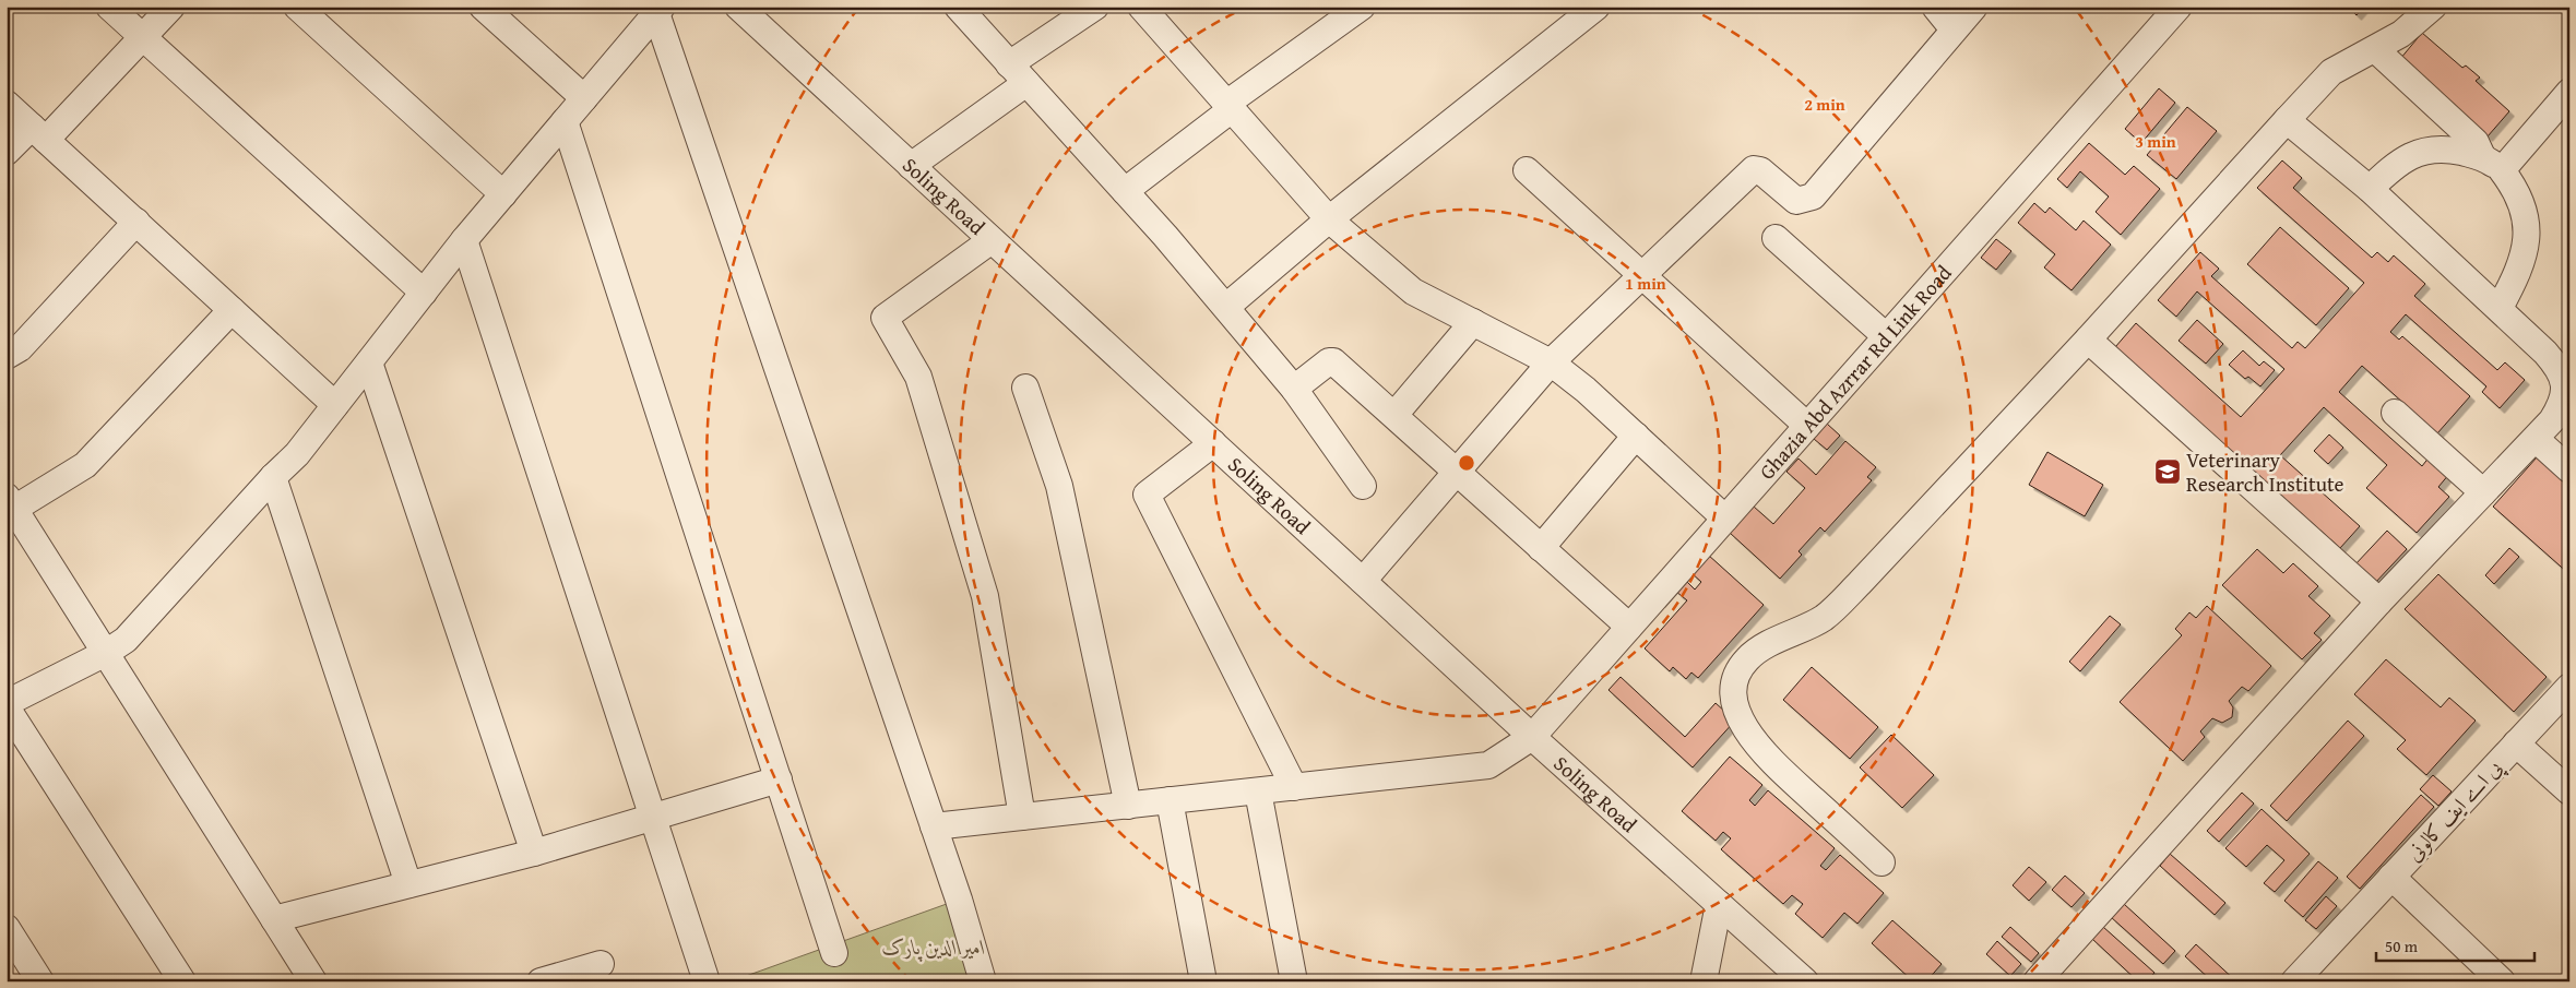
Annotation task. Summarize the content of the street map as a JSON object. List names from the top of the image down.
{
  "streets": {
    "street": ["Soling Road", "Ghazia Abd Azrrar Rd Link Road", "پی اے ایف کالونی"]
  },
  "crossings": [
    ["Soling Road", "Ghazia Abd Azrrar Rd Link Road"]
  ],
  "parks": ["امیر الدین پارک"],
  "places": {
    "school or university": ["Veterinary Research Institute"]
  },
  "scale_bar": "50 m",
  "rings": ["2 min", "3 min", "1 min"]
}
